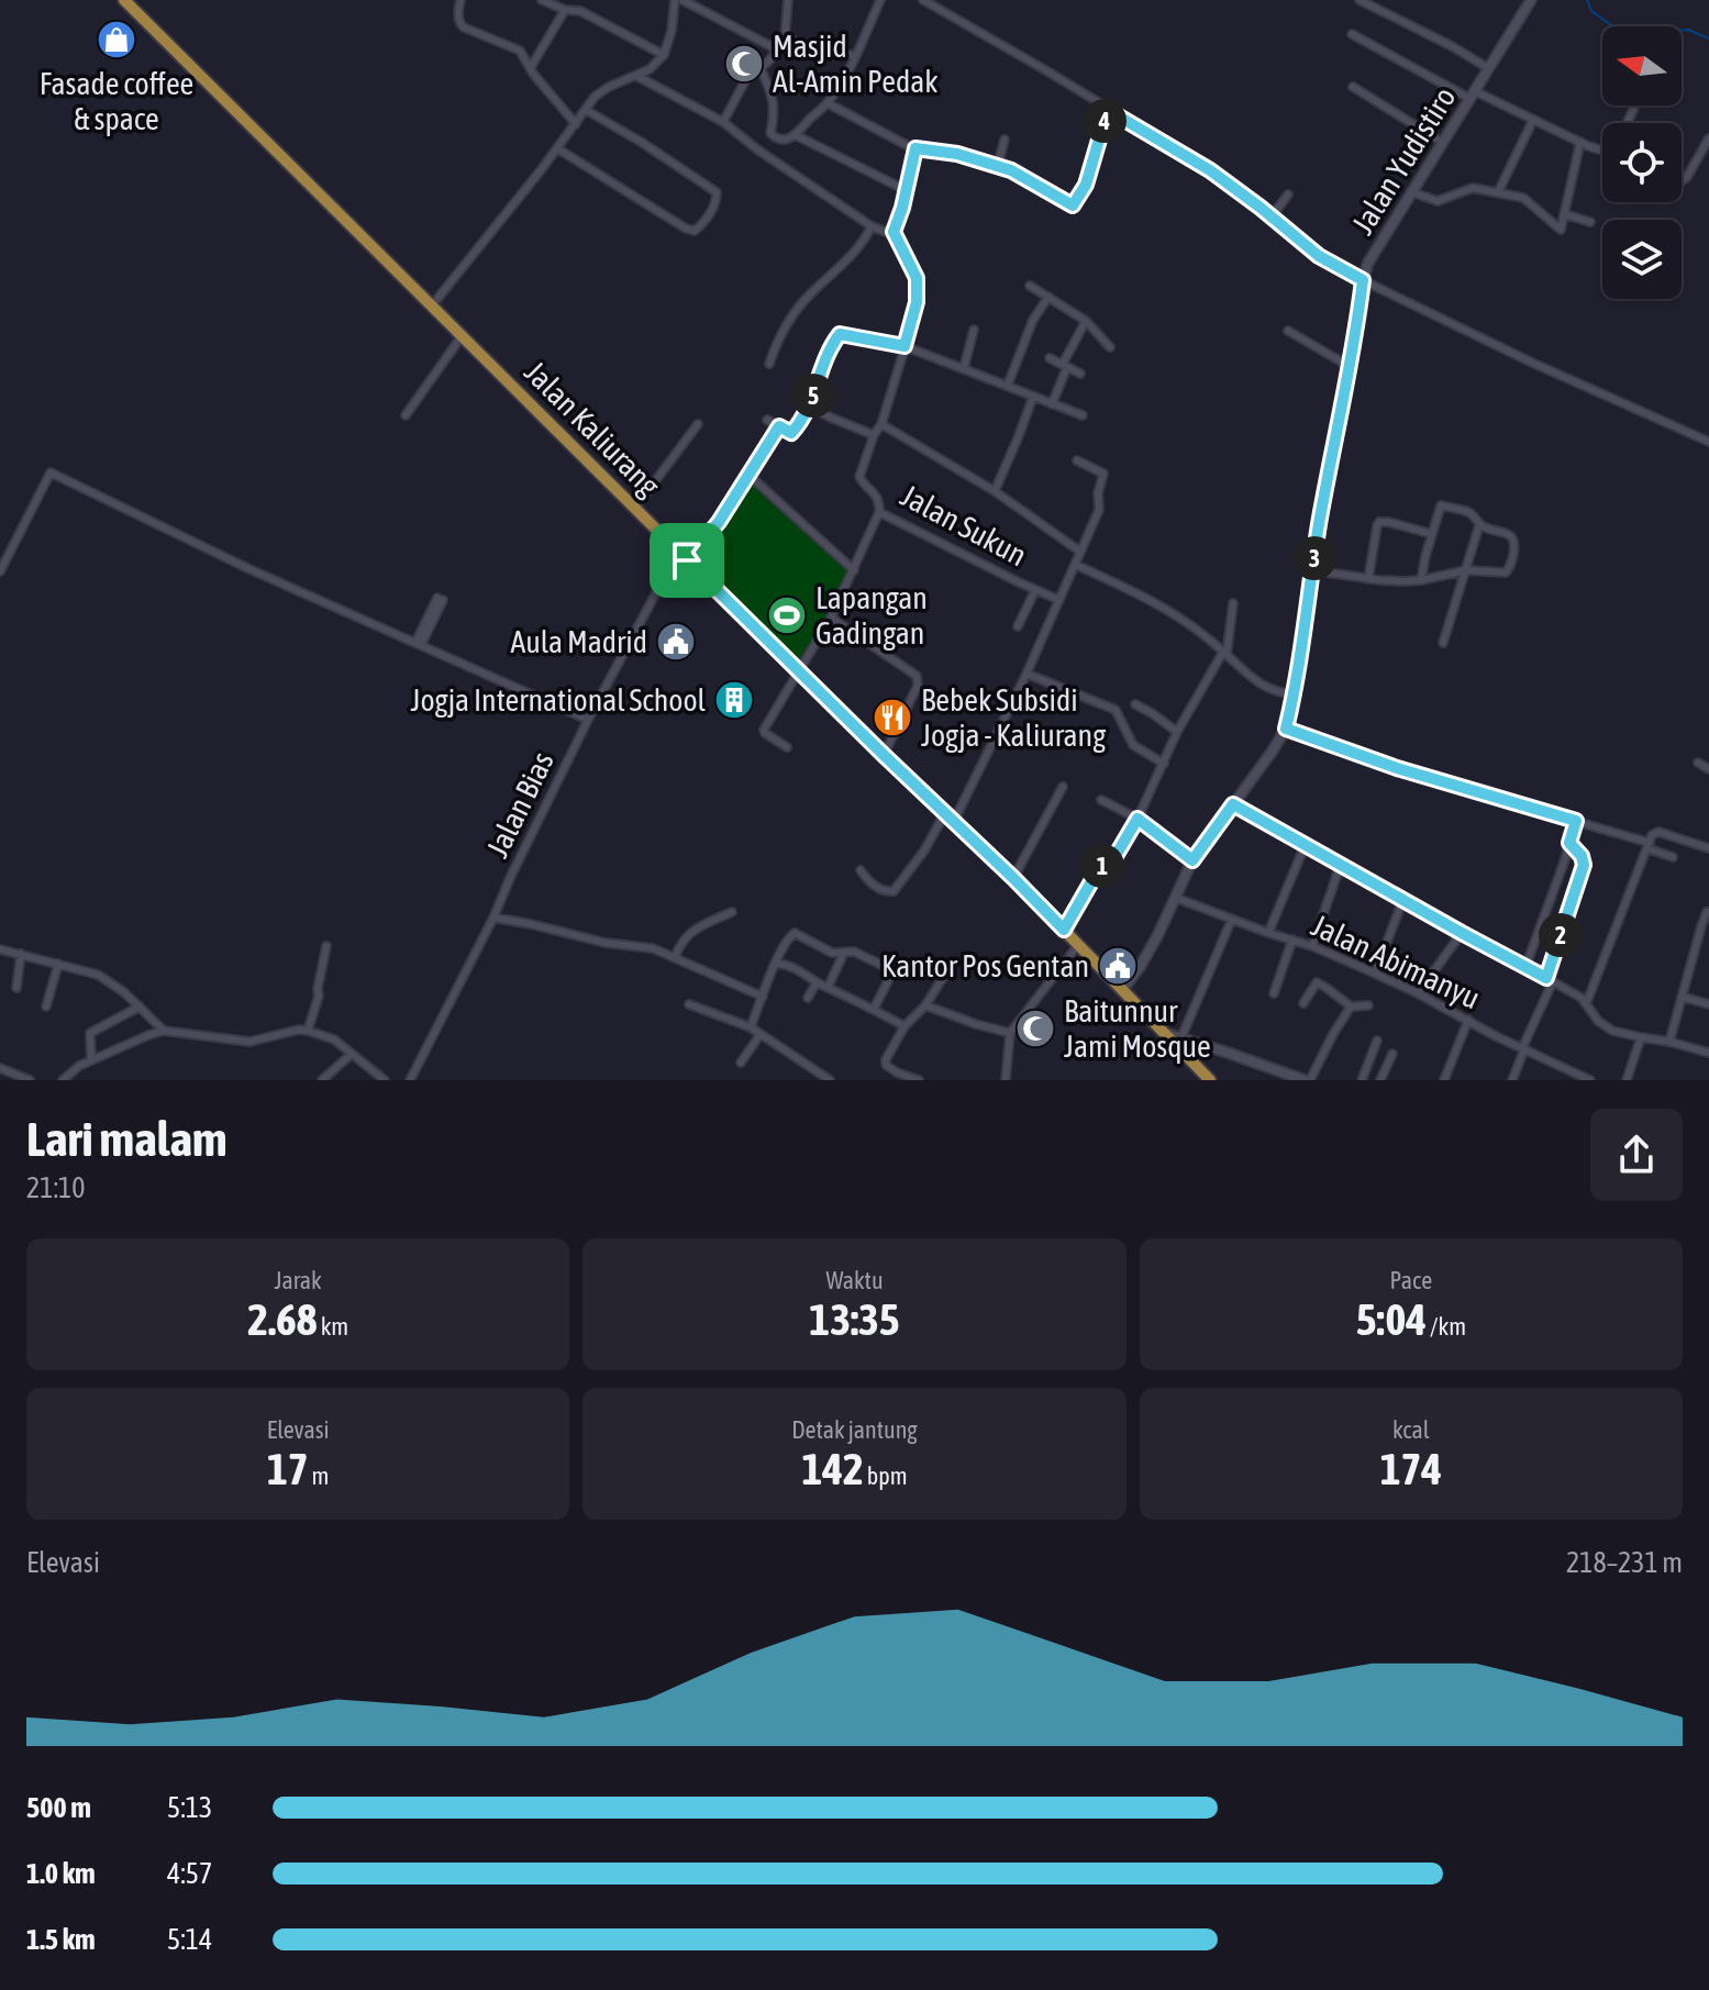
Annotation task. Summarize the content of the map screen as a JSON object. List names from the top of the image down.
{
  "streets": {
    "main road": ["Jalan Kaliurang"],
    "street": [
      "Jalan Yudistiro",
      "Jalan Sukun",
      "Jalan Bias",
      "Jalan Abimanyu"
    ]
  },
  "crossings": [
    ["Jalan Yudistiro", "Jalan Kaliurang"],
    ["Jalan Yudistiro", "Jalan Abimanyu"],
    ["Jalan Kaliurang", "Jalan Bias"]
  ],
  "places": {
    "shop": ["Fasade coffee & space"],
    "mosque": ["Masjid Al-Amin Pedak", "Baitunnur Jami Mosque"],
    "sports": ["Lapangan Gadingan"],
    "public building": ["Aula Madrid", "Kantor Pos Gentan"],
    "building": ["Jogja International School"],
    "restaurant": ["Bebek Subsidi Jogja - Kaliurang"]
  },
  "north": "left",
  "page": {
    "pins": [
      "4",
      "5",
      "3",
      "1",
      "2"
    ],
    "heading": ["Lari malam", "21:10"],
    "stats": [
      ["Jarak", "2.68 km"],
      ["Waktu", "13:35"],
      ["Pace", "5:04 /km"],
      ["Elevasi", "17 m"],
      ["Detak jantung", "142 bpm"],
      ["kcal", "174"]
    ],
    "chart": ["Elevasi", "218–231 m"],
    "list": [
      {
        "name": "500 m",
        "note": "5:13"
      },
      {
        "name": "1.0 km",
        "note": "4:57"
      },
      {
        "name": "1.5 km",
        "note": "5:14"
      }
    ]
  }
}
